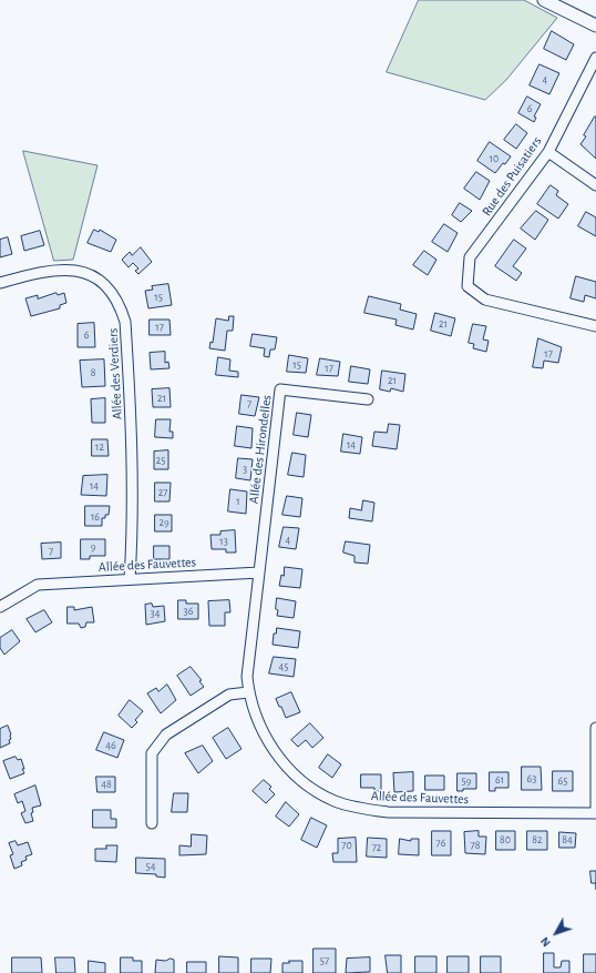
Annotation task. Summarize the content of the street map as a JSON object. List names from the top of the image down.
{
  "streets": {
    "street": [
      "Rue des Puisatiers",
      "Allée des Verdiers",
      "Allée des Hirondelles",
      "Allée des Fauvettes"
    ]
  },
  "crossings": [
    ["Allée des Verdiers", "Allée des Fauvettes"],
    ["Allée des Hirondelles", "Allée des Fauvettes"]
  ],
  "house_numbers": [
    "4",
    "6",
    "10",
    "15",
    "21",
    "17",
    "6",
    "17",
    "15",
    "17",
    "8",
    "21",
    "21",
    "7",
    "14",
    "12",
    "25",
    "3",
    "14",
    "27",
    "1",
    "16",
    "29",
    "4",
    "13",
    "9",
    "7",
    "36",
    "34",
    "45",
    "46",
    "63",
    "61",
    "59",
    "65",
    "48",
    "80",
    "82",
    "84",
    "76",
    "70",
    "78",
    "72",
    "54",
    "57"
  ],
  "north": "bottom left"
}
